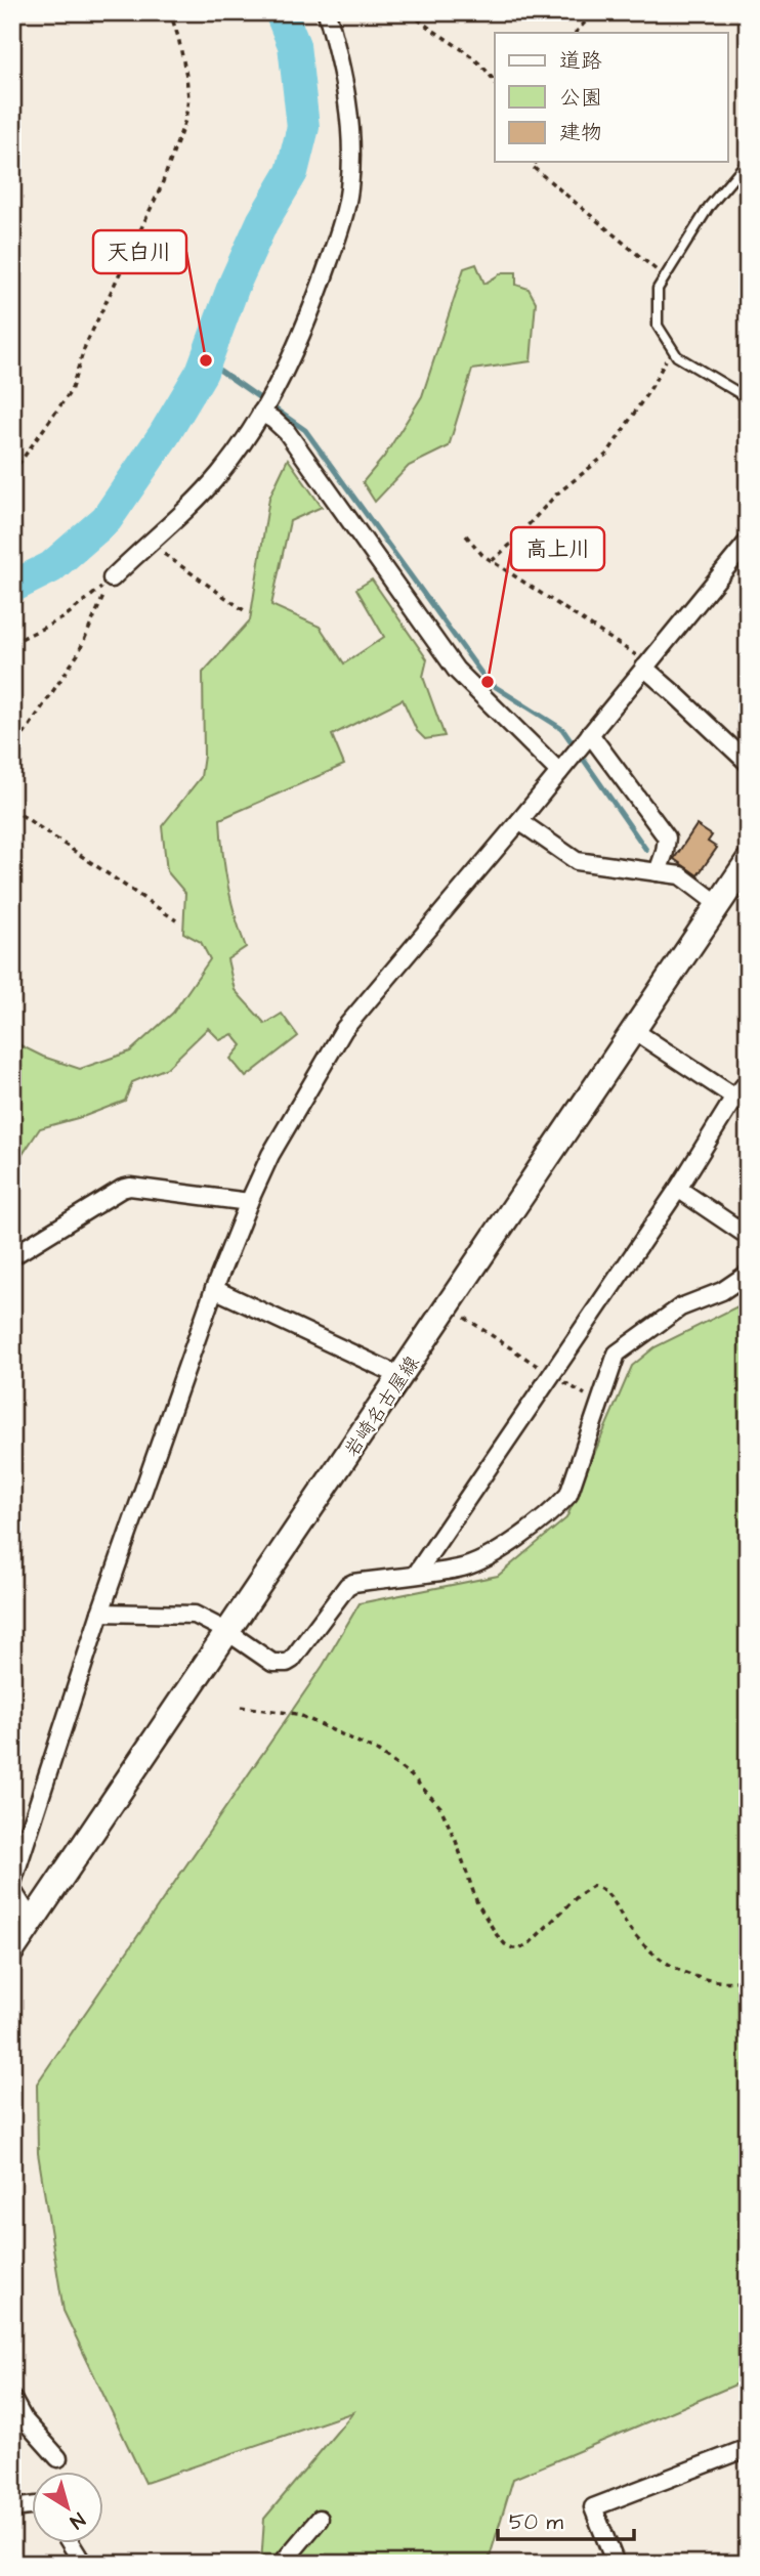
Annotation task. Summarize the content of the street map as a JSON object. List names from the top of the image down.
{
  "streets": {
    "main road": ["岩崎名古屋線"]
  },
  "places": ["天白川", "高上川"],
  "legend": ["道路", "公園", "建物"],
  "scale_bar": "50 m",
  "north": "bottom right"
}
